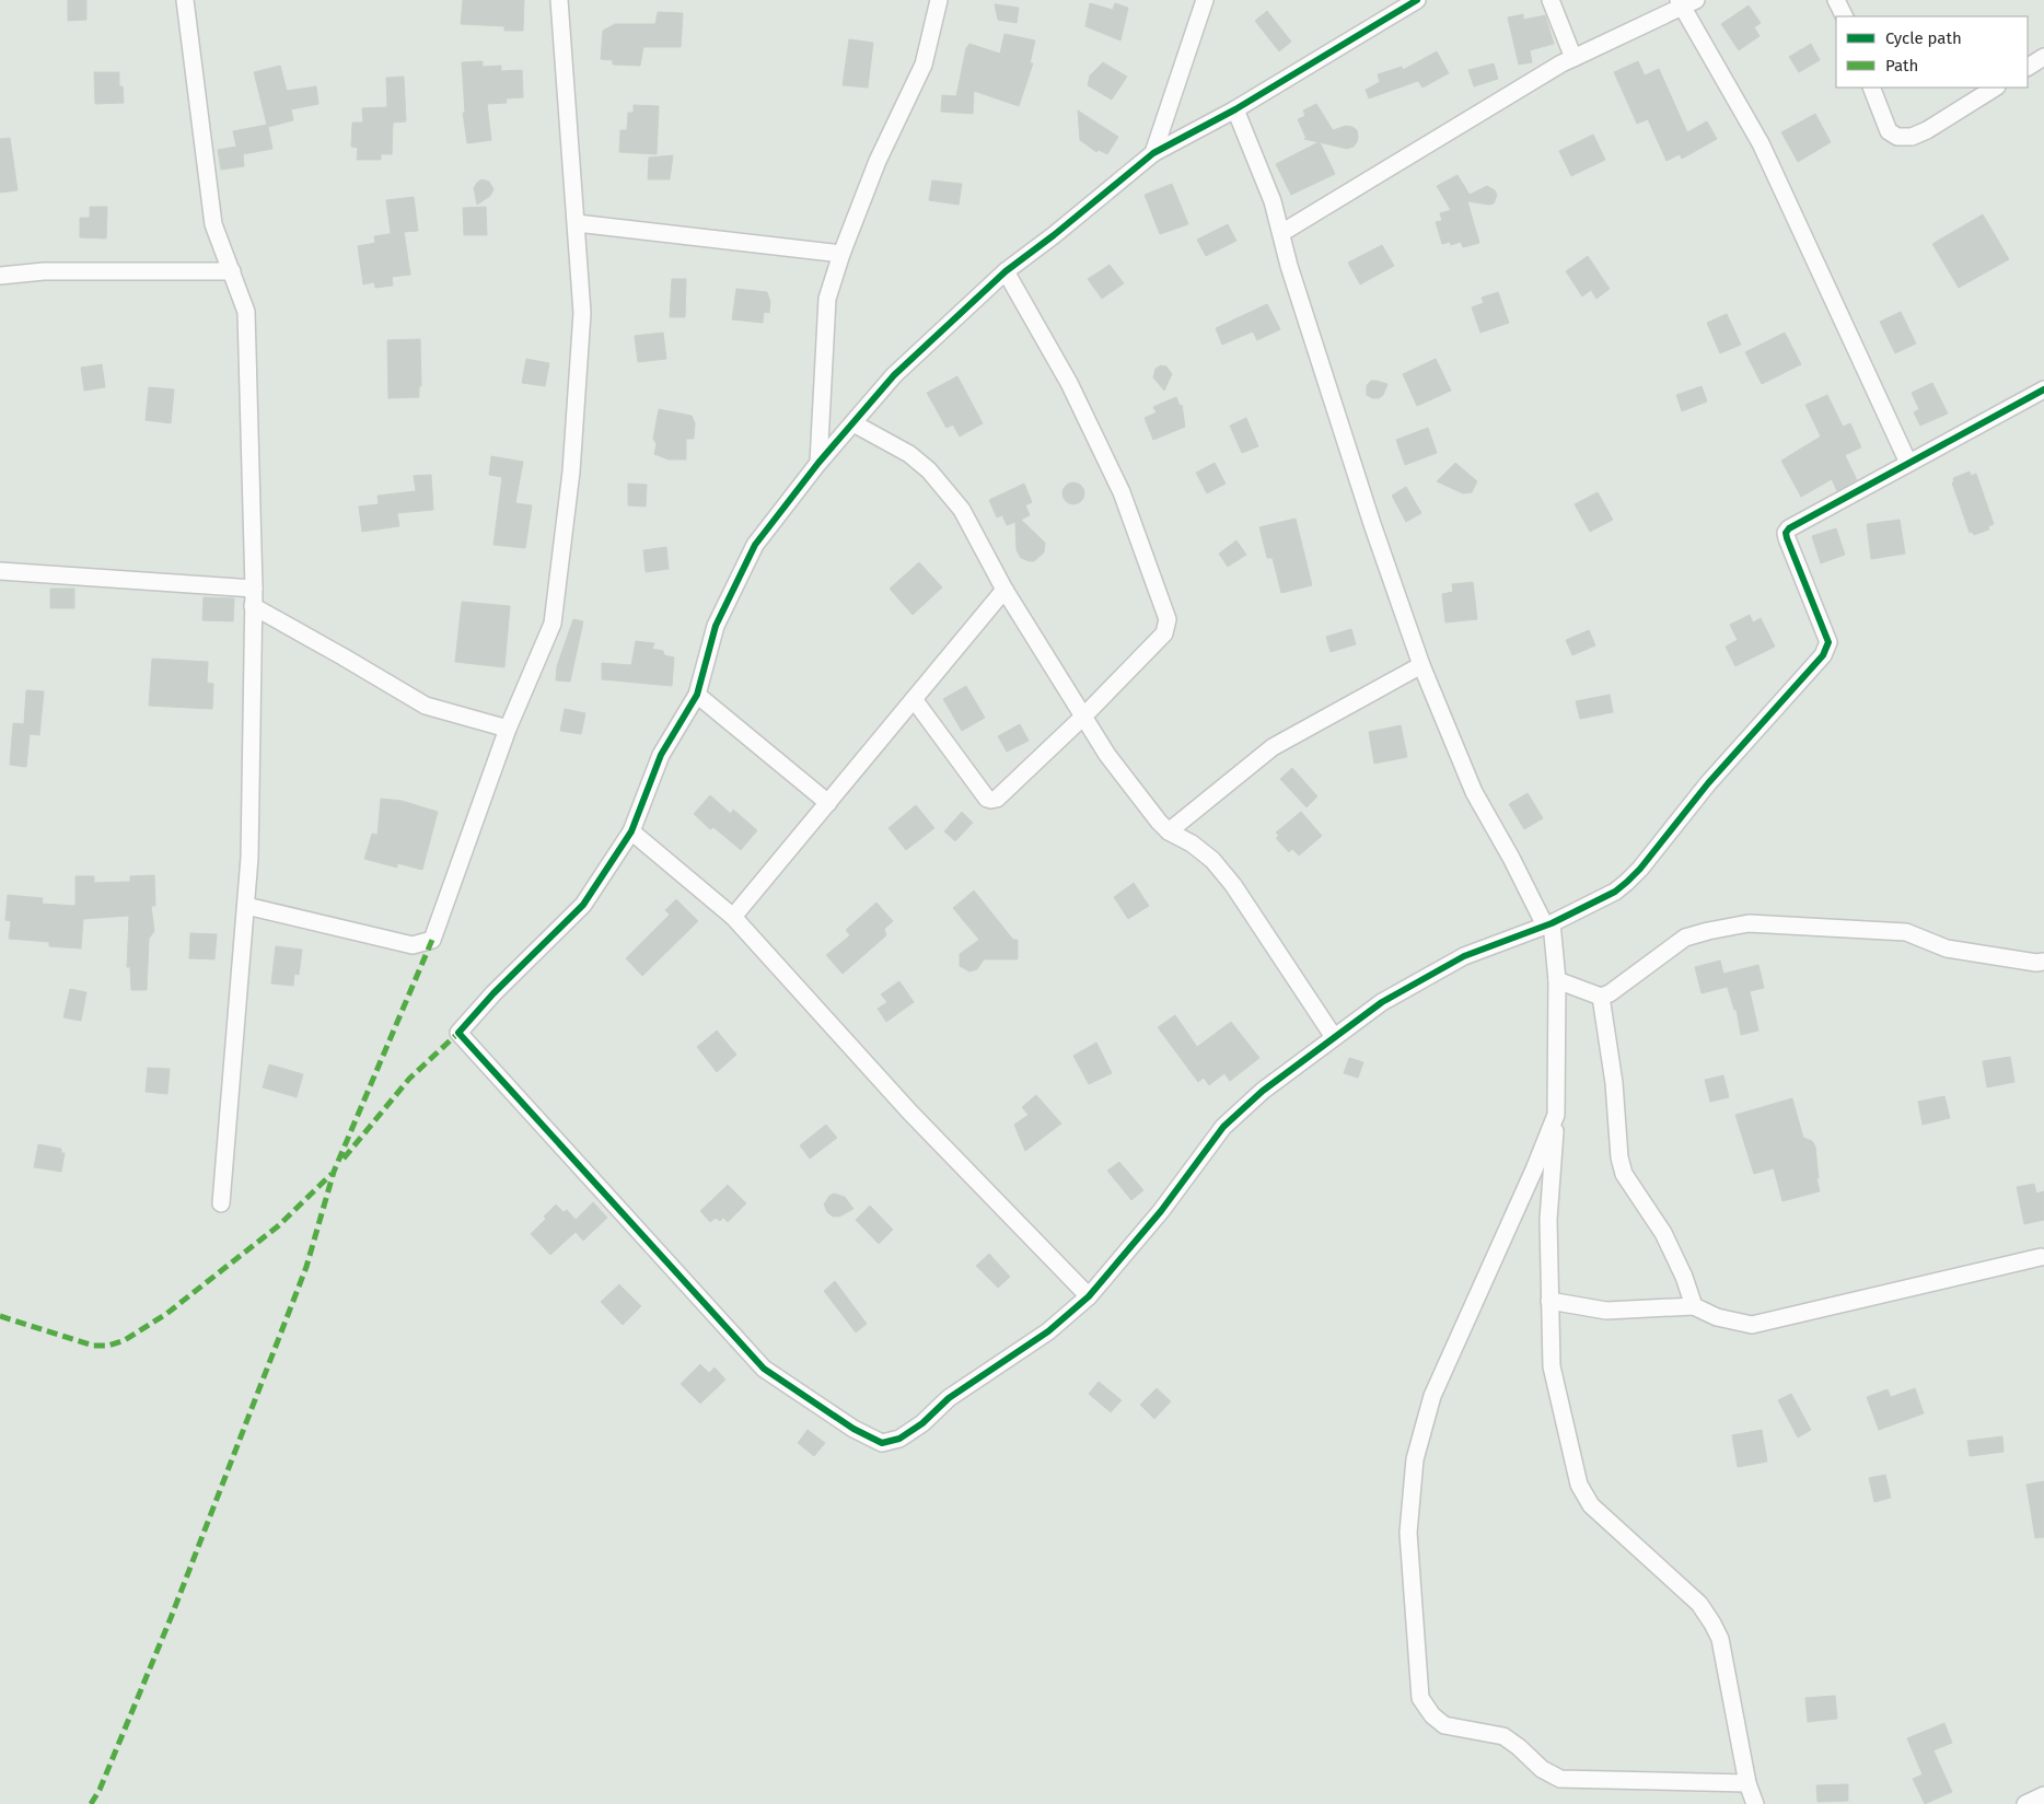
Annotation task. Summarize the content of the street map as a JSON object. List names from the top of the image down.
{
  "legend": ["Cycle path", "Path"]
}
